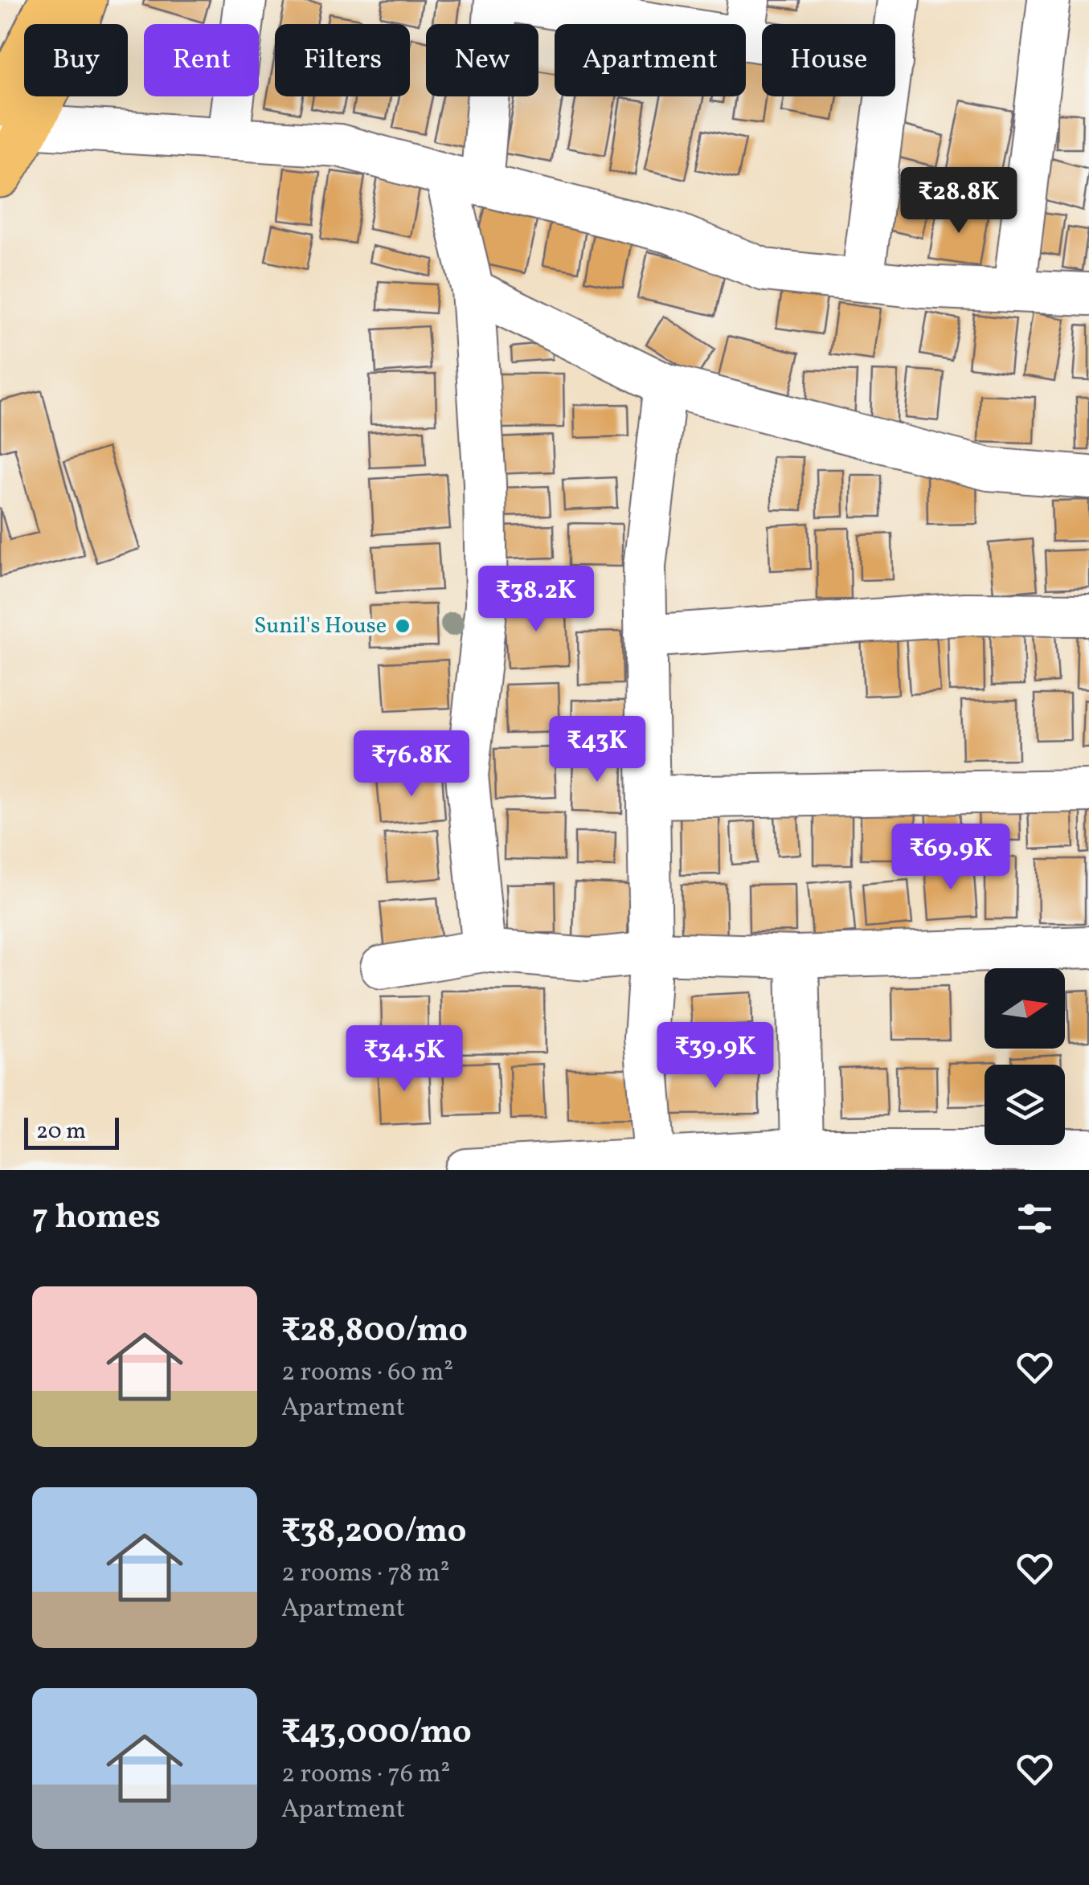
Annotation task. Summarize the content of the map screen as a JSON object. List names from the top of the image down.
{
  "places": ["Sunil's House"],
  "scale_bar": "20 m",
  "north": "right",
  "page": {
    "chip": [
      "Buy",
      "Rent",
      "Filters",
      "New",
      "Apartment",
      "House"
    ],
    "price": [
      "₹28.8K",
      "₹38.2K",
      "₹43K",
      "₹76.8K",
      "₹69.9K",
      "₹39.9K",
      "₹34.5K"
    ],
    "scale": "20 m",
    "heading": "7 homes",
    "list": [
      {
        "name": "₹28,800/mo",
        "note": "2 rooms · 60 m² · Apartment"
      },
      {
        "name": "₹38,200/mo",
        "note": "2 rooms · 78 m² · Apartment"
      },
      {
        "name": "₹43,000/mo",
        "note": "2 rooms · 76 m² · Apartment"
      }
    ]
  }
}
